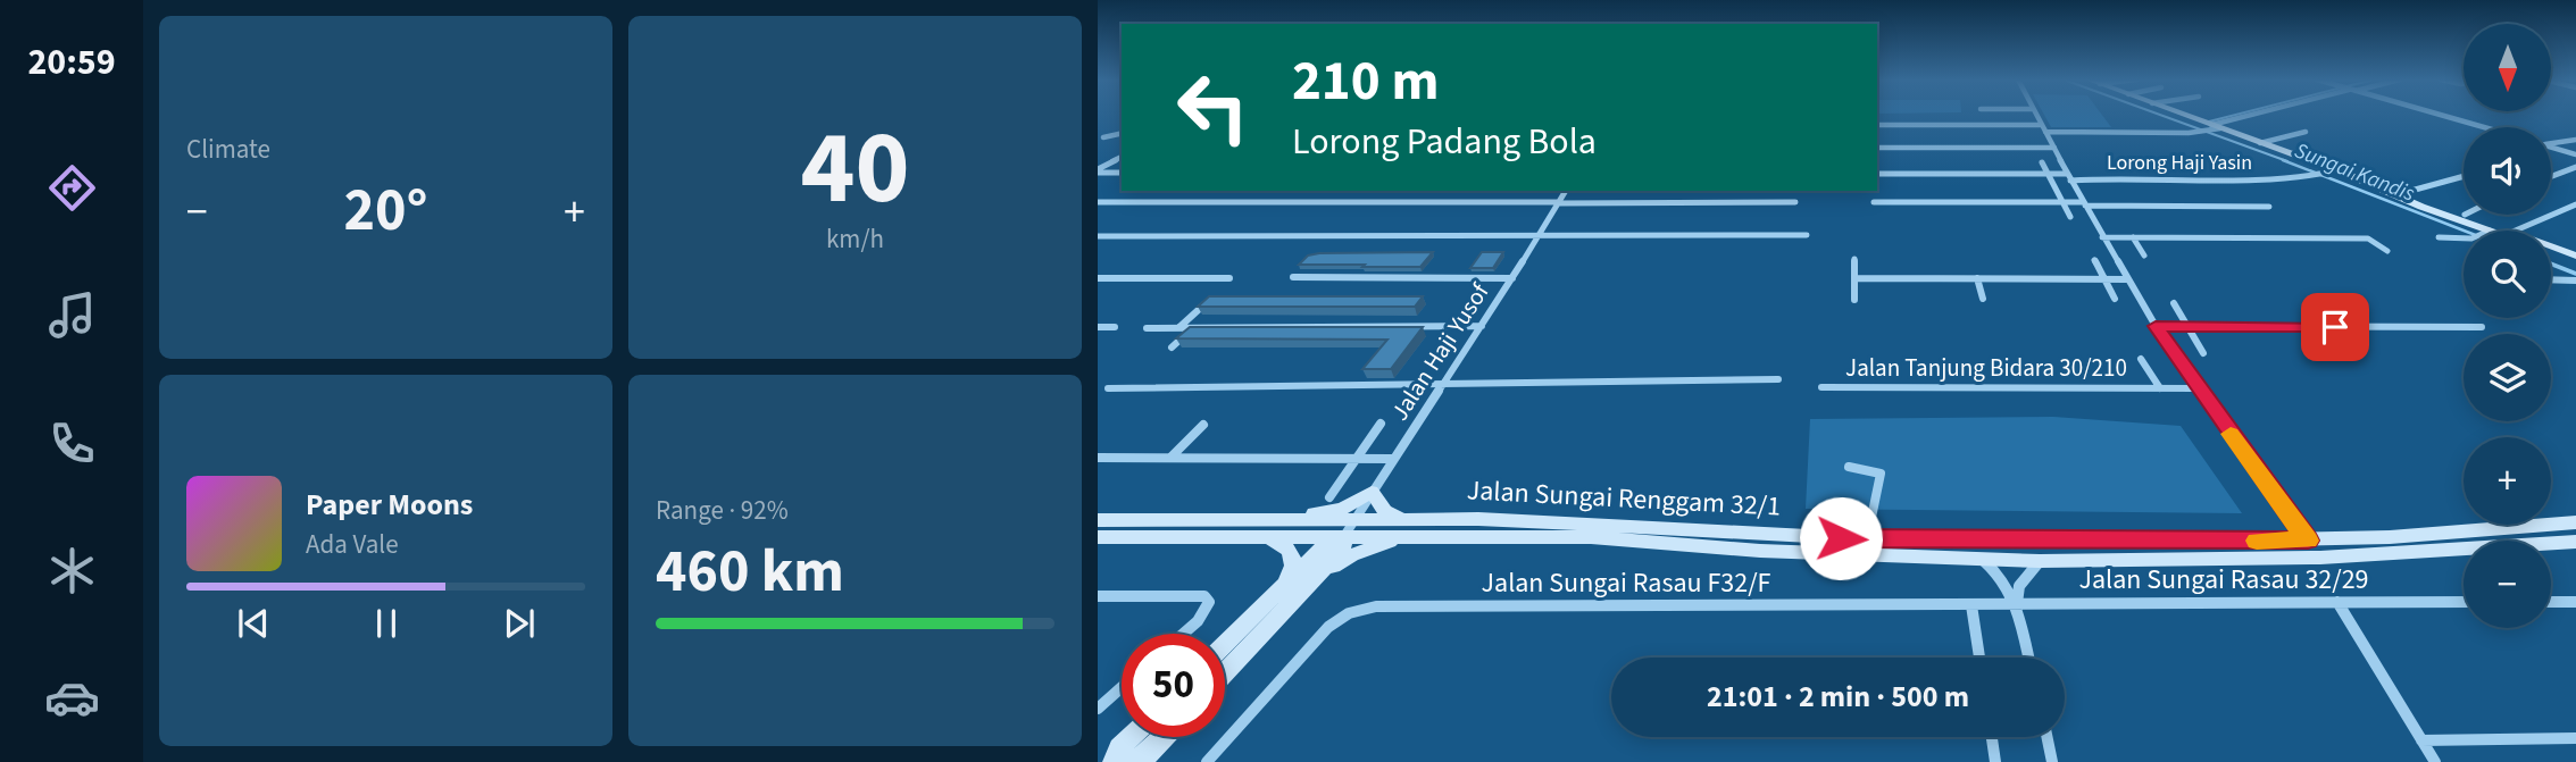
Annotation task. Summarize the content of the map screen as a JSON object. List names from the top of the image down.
{
  "streets": {
    "main road": ["Jalan Sungai Renggam 32/1"],
    "street": [
      "Lorong Haji Yasin",
      "Jalan Haji Yusof",
      "Jalan Tanjung Bidara 30/210",
      "Jalan Sungai Rasau 32/29",
      "Jalan Sungai Rasau F32/F"
    ]
  },
  "crossings": [
    ["Jalan Haji Yusof", "Jalan Sungai Renggam 32/1"],
    ["Jalan Sungai Rasau 32/29", "Jalan Sungai Rasau F32/F"]
  ],
  "water": ["Sungai Kandis"],
  "north": "bottom",
  "page": {
    "tabs": "20:59",
    "tile": [
      "Climate",
      ["40", "km/h"],
      ["Range · 92%", "460 km"]
    ],
    "map_buttons": ["+", "−"],
    "turn": ["210 m", "Lorong Padang Bola"],
    "heat": ["−", "20°", "+"],
    "song": ["Paper Moons", "Ada Vale"],
    "limit": "50",
    "trip": "21:01 · 2 min · 500 m"
  }
}
